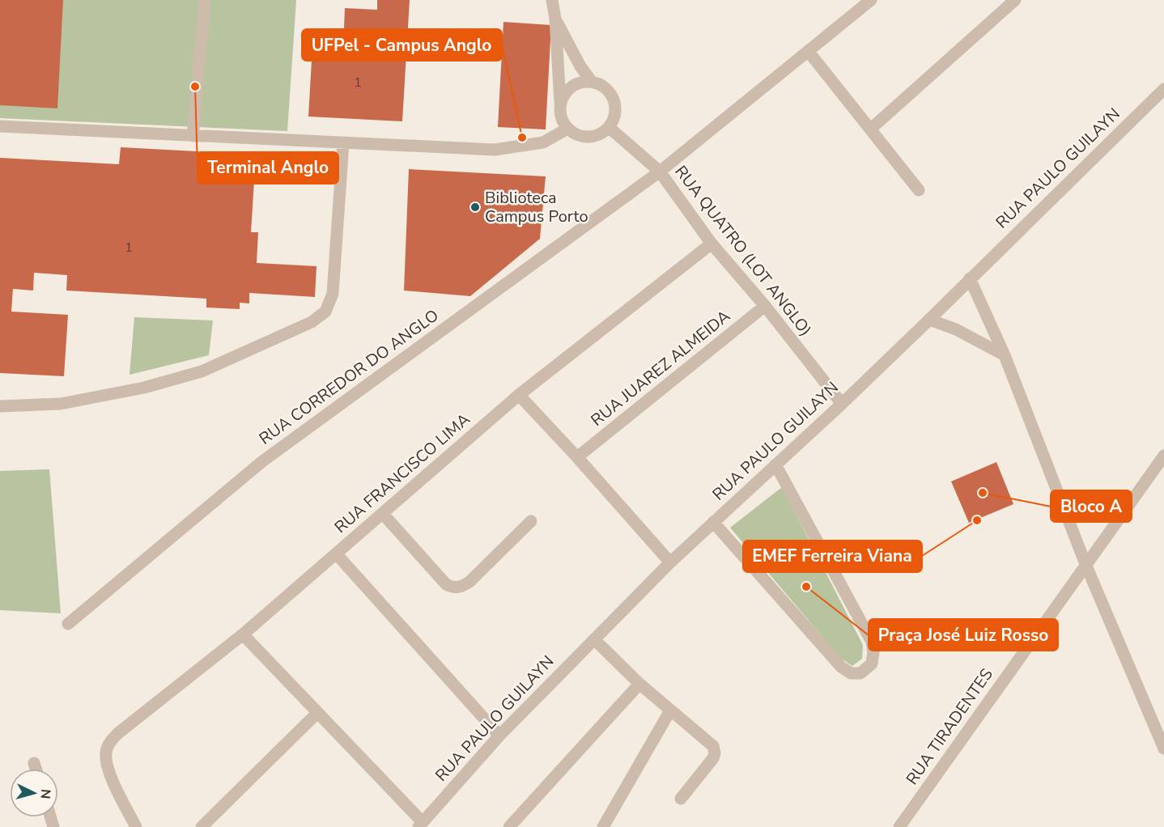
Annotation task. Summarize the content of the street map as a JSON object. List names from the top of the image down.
{
  "streets": {
    "street": [
      "RUA PAULO GUILAYN",
      "RUA QUATRO (LOT ANGLO)",
      "RUA JUAREZ ALMEIDA",
      "RUA CORREDOR DO ANGLO",
      "RUA FRANCISCO LIMA",
      "RUA TIRADENTES"
    ]
  },
  "crossings": [
    ["RUA PAULO GUILAYN", "RUA QUATRO (LOT ANGLO)"],
    ["RUA QUATRO (LOT ANGLO)", "RUA JUAREZ ALMEIDA"],
    ["RUA QUATRO (LOT ANGLO)", "RUA CORREDOR DO ANGLO"],
    ["RUA QUATRO (LOT ANGLO)", "RUA FRANCISCO LIMA"]
  ],
  "places": [
    "Terminal Anglo",
    "UFPel - Campus Anglo",
    "Biblioteca Campus Porto",
    "Bloco A",
    "EMEF Ferreira Viana",
    "Praça José Luiz Rosso"
  ],
  "house_numbers": ["1", "1"],
  "north": "right"
}
